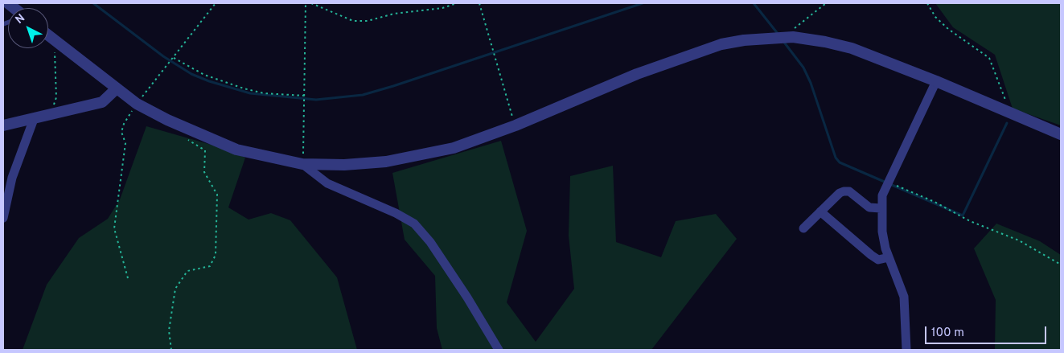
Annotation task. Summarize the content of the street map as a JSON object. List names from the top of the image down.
{
  "scale_bar": "100 m",
  "north": "top left"
}
